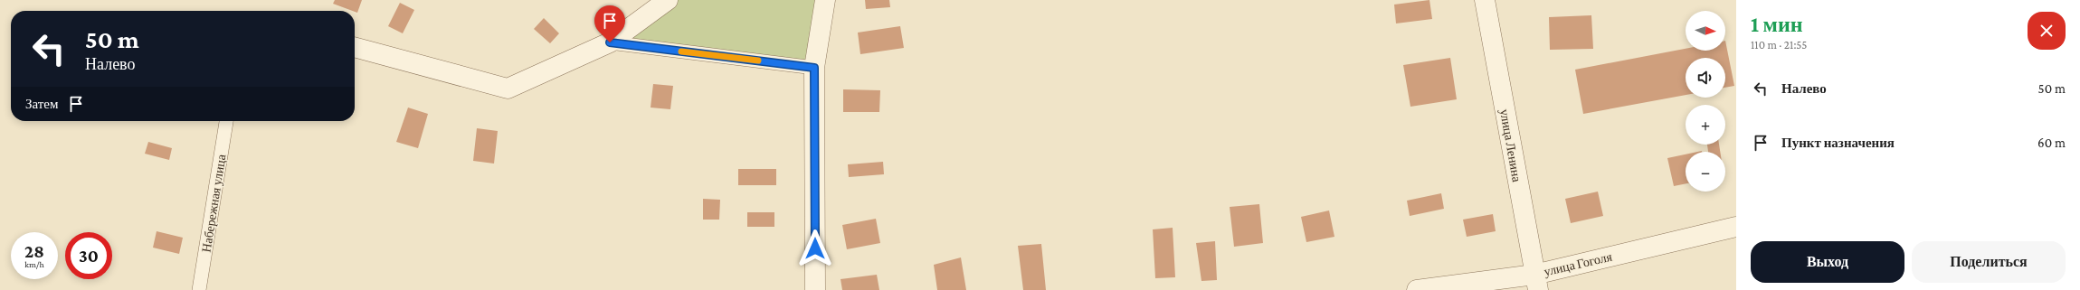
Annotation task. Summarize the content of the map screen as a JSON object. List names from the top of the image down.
{
  "streets": {
    "street": ["улица Ленина", "улица Гоголя"],
    "lane": ["Набережная улица"]
  },
  "crossings": [
    ["улица Ленина", "улица Гоголя"]
  ],
  "north": "right",
  "page": {
    "heading": ["1 мин", "110 m · 21:55"],
    "map_buttons": ["+", "−"],
    "turn": ["50 m", "Налево"],
    "list": [
      {
        "name": "Налево",
        "value": "50 m"
      },
      {
        "name": "Пункт назначения",
        "value": "60 m"
      }
    ],
    "then": "Затем",
    "speed": "28 km/h",
    "limit": "30",
    "buttons": ["Выход", "Поделиться"]
  }
}
